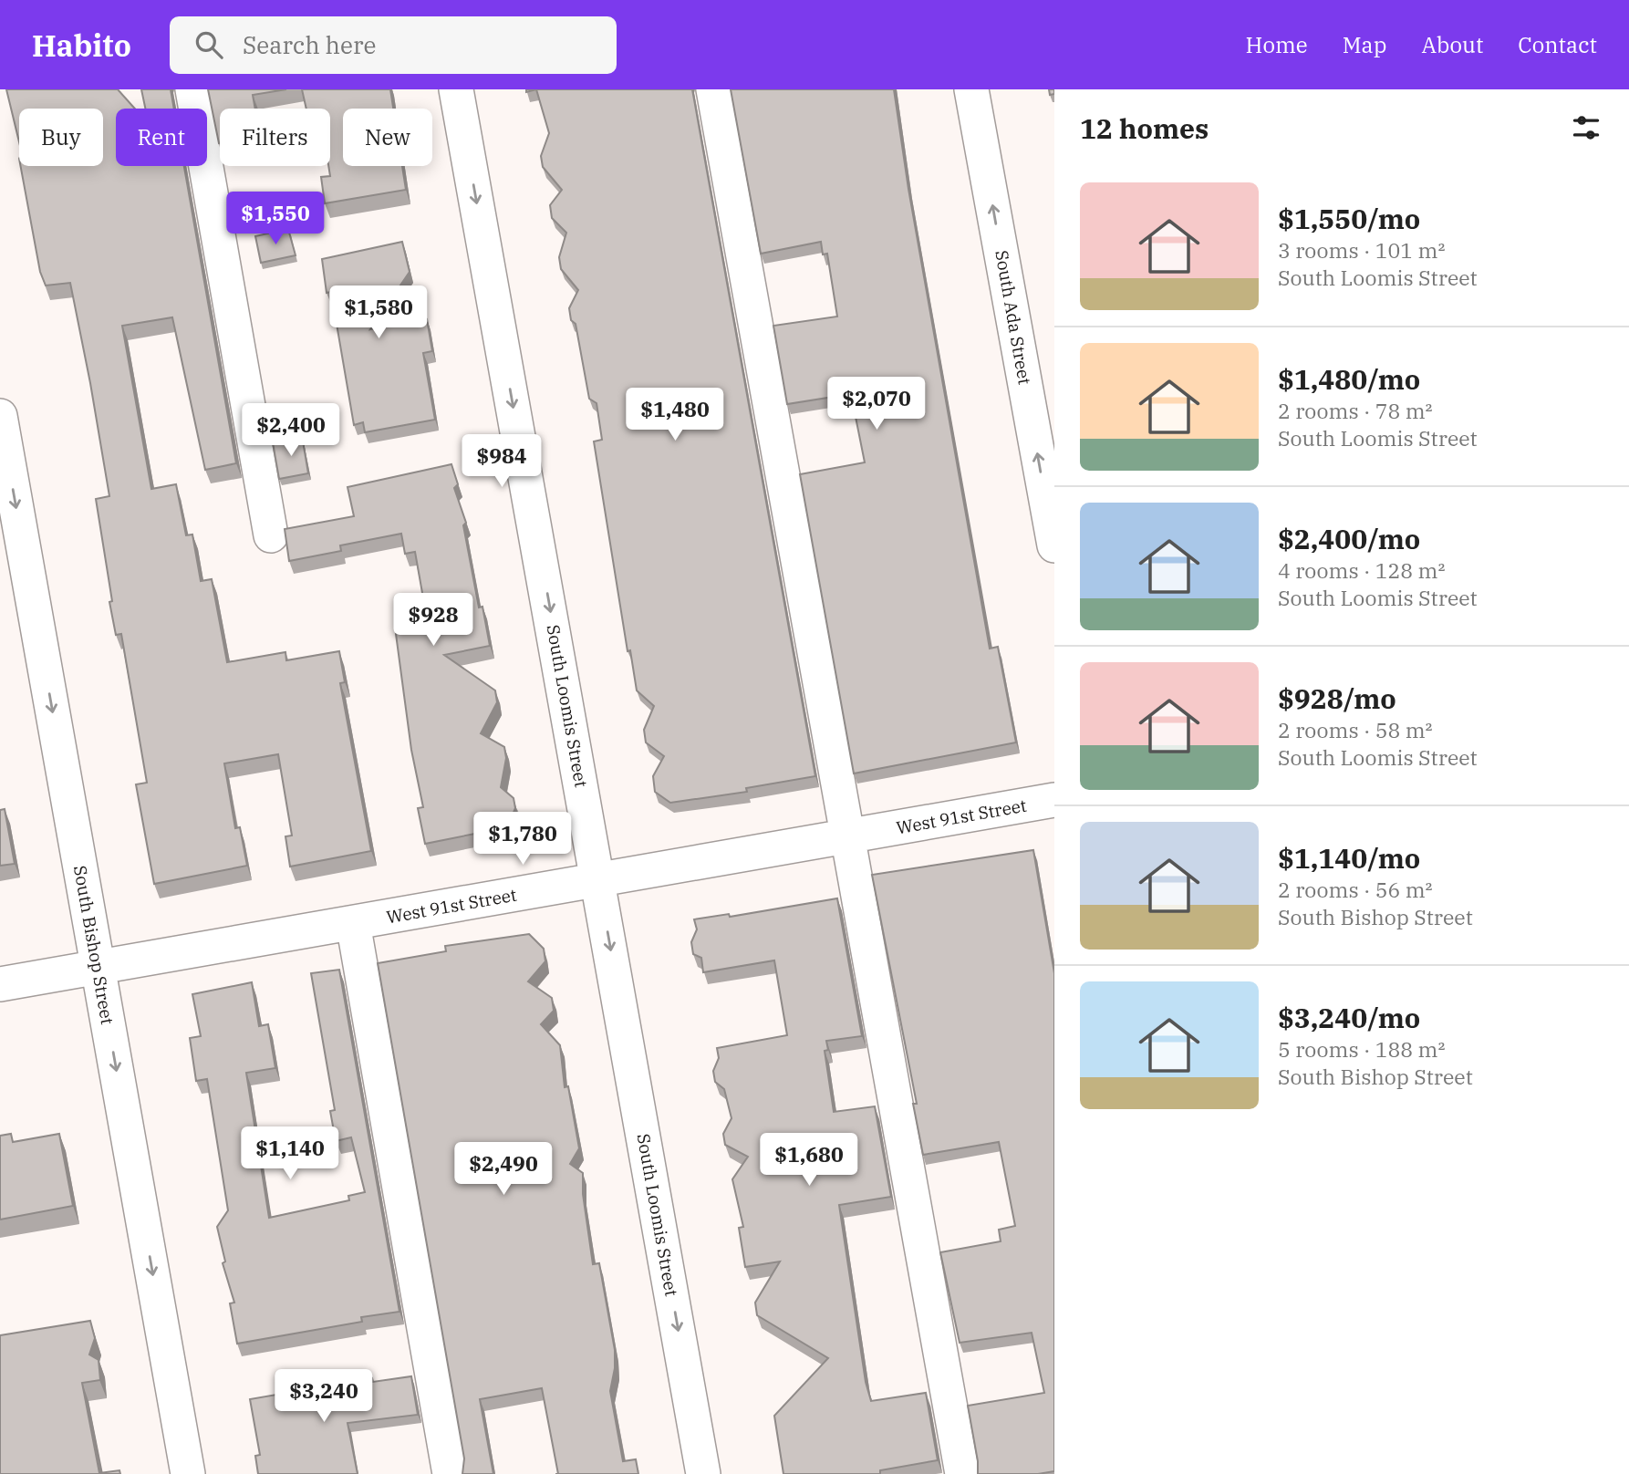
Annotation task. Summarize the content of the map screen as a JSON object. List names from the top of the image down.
{
  "streets": {
    "street": [
      "South Ada Street",
      "South Loomis Street",
      "West 91st Street",
      "South Bishop Street"
    ]
  },
  "crossings": [
    ["South Loomis Street", "West 91st Street"],
    ["West 91st Street", "South Bishop Street"]
  ],
  "page": {
    "header": "Habito",
    "search": "Search here",
    "nav": [
      "Home",
      "Map",
      "About",
      "Contact"
    ],
    "heading": "12 homes",
    "chip": [
      "Buy",
      "Rent",
      "Filters",
      "New"
    ],
    "list": [
      {
        "name": "$1,550/mo",
        "note": "3 rooms · 101 m² · South Loomis Street"
      },
      {
        "name": "$1,480/mo",
        "note": "2 rooms · 78 m² · South Loomis Street"
      },
      {
        "name": "$2,400/mo",
        "note": "4 rooms · 128 m² · South Loomis Street"
      },
      {
        "name": "$928/mo",
        "note": "2 rooms · 58 m² · South Loomis Street"
      },
      {
        "name": "$1,140/mo",
        "note": "2 rooms · 56 m² · South Bishop Street"
      },
      {
        "name": "$3,240/mo",
        "note": "5 rooms · 188 m² · South Bishop Street"
      }
    ],
    "price": [
      "$1,550",
      "$1,580",
      "$2,070",
      "$1,480",
      "$2,400",
      "$984",
      "$928",
      "$1,780",
      "$1,140",
      "$1,680",
      "$2,490",
      "$3,240"
    ]
  }
}
